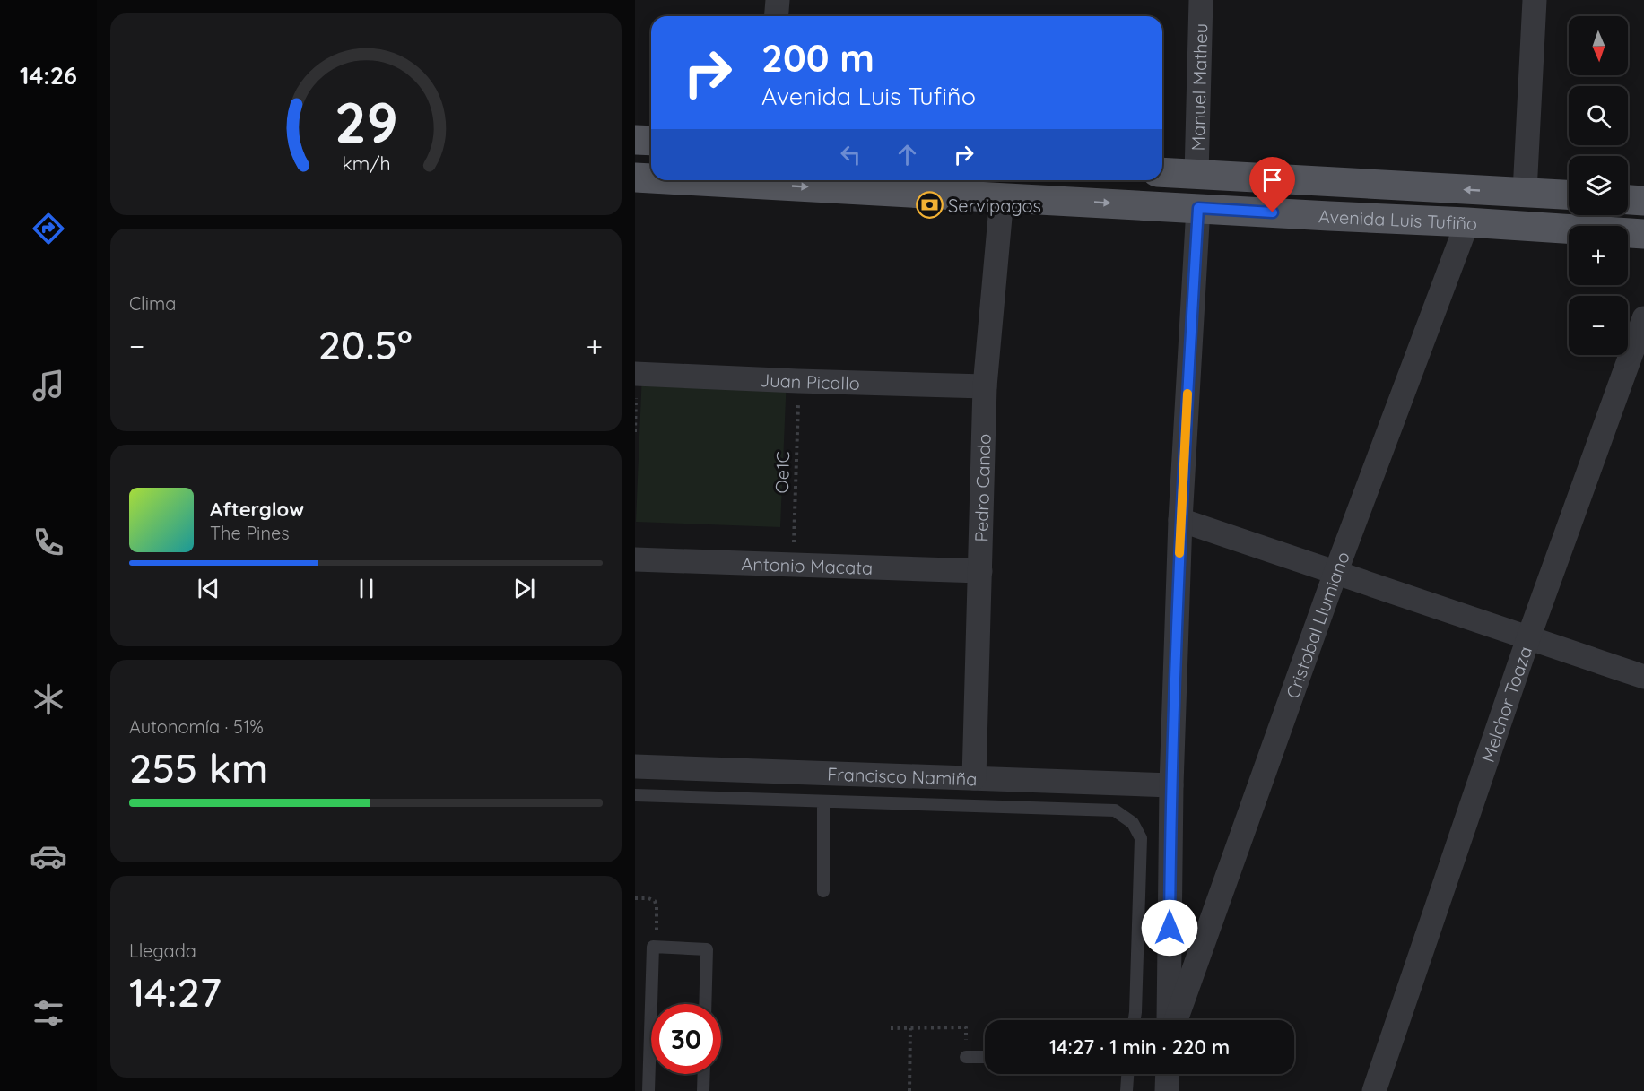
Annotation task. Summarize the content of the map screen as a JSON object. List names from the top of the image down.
{
  "streets": {
    "main road": ["Avenida Luis Tufiño"],
    "street": [
      "Manuel Matheu",
      "Juan Picallo",
      "Pedro Cando",
      "Antonio Macata",
      "Cristobal Llumiano",
      "Melchor Toaza",
      "Francisco Namiña"
    ],
    "path": ["Oe1C"]
  },
  "crossings": [
    ["Manuel Matheu", "Avenida Luis Tufiño"],
    ["Avenida Luis Tufiño", "Pedro Cando"],
    ["Avenida Luis Tufiño", "Cristobal Llumiano"],
    ["Juan Picallo", "Oe1C"],
    ["Juan Picallo", "Pedro Cando"],
    ["Oe1C", "Antonio Macata"],
    ["Pedro Cando", "Antonio Macata"],
    ["Pedro Cando", "Francisco Namiña"]
  ],
  "places": {
    "bank": ["Servipagos"]
  },
  "north": "bottom",
  "page": {
    "tabs": "14:26",
    "map_buttons": ["+", "−"],
    "turn": ["200 m", "Avenida Luis Tufiño"],
    "tile": [
      "Clima",
      ["Autonomía · 51%", "255 km"],
      ["Llegada", "14:27"]
    ],
    "heat": ["−", "20.5°", "+"],
    "song": ["Afterglow", "The Pines"],
    "limit": "30",
    "trip": "14:27 · 1 min · 220 m",
    "gauge": ["29", "km/h"]
  }
}
